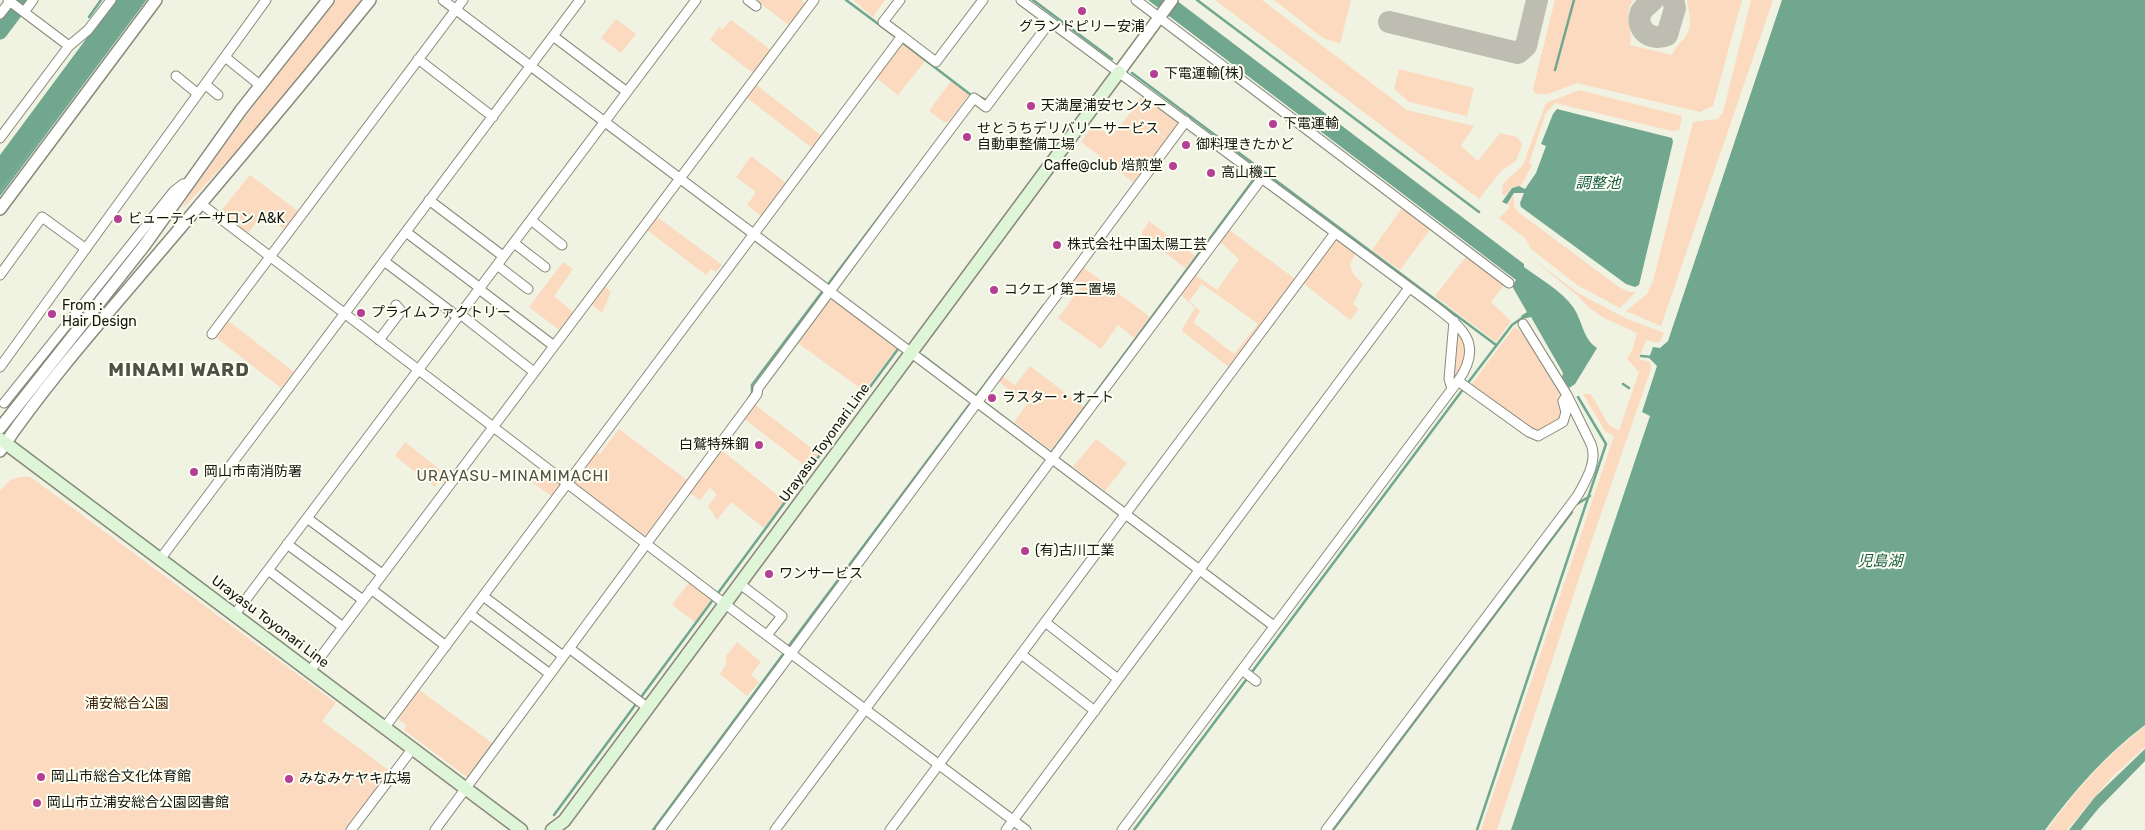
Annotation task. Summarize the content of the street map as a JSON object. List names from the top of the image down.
{
  "streets": {
    "main road": ["Urayasu Toyonari Line"]
  },
  "districts": ["MINAMI WARD", "URAYASU-MINAMIMACHI"],
  "water": ["調整池", "児島湖"],
  "parks": ["浦安総合公園"],
  "places": [
    "グランドピリー安浦",
    "下電運輸(株)",
    "天満屋浦安センター",
    "下電運輸",
    "せとうちデリバリーサービス 自動車整備工場",
    "御料理きたかど",
    "Caffe@club 焙煎堂",
    "高山機工",
    "ビューティーサロン A&K",
    "株式会社中国太陽工芸",
    "コクエイ第二置場",
    "プライムファクトリー",
    "From : Hair Design",
    "ラスター・オート",
    "白鷲特殊鋼",
    "岡山市南消防署",
    "(有)古川工業",
    "ワンサービス",
    "岡山市総合文化体育館",
    "みなみケヤキ広場",
    "岡山市立浦安総合公園図書館"
  ]
}
